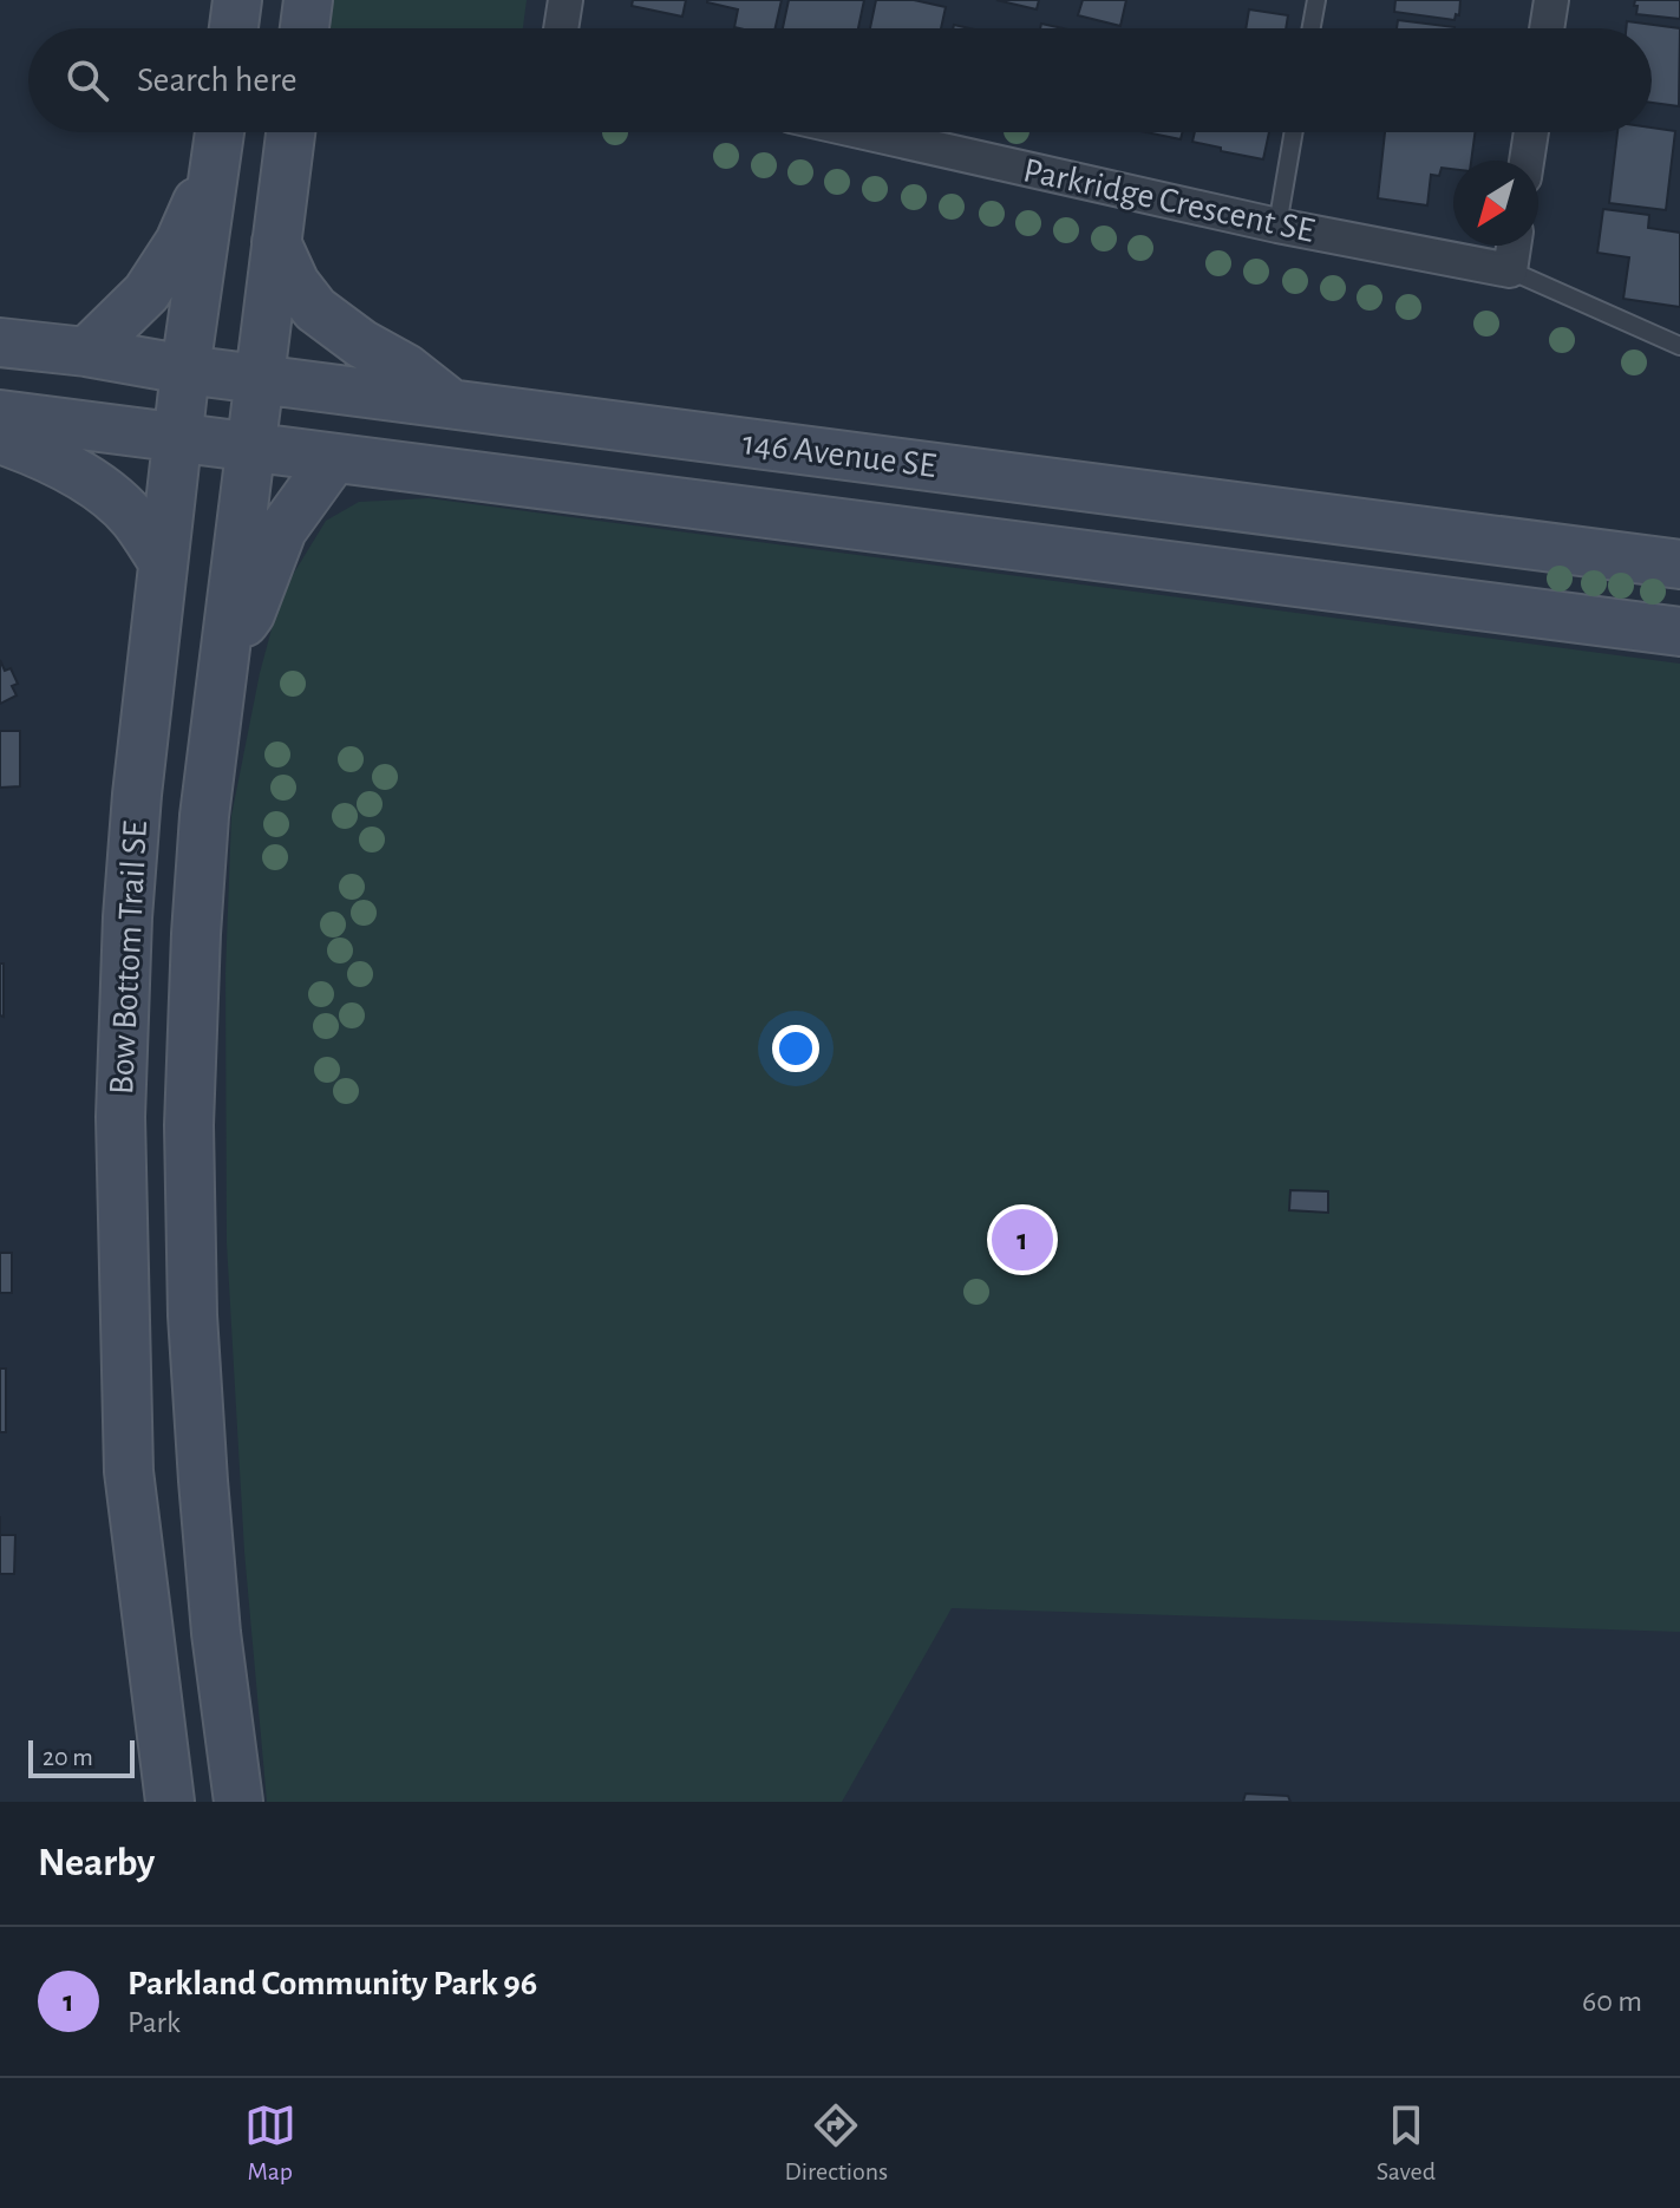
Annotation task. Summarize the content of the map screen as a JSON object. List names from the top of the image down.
{
  "streets": {
    "street": ["Parkridge Crescent SE", "146 Avenue SE", "Bow Bottom Trail SE"]
  },
  "crossings": [
    ["146 Avenue SE", "Bow Bottom Trail SE"]
  ],
  "scale_bar": "20 m",
  "north": "bottom left",
  "page": {
    "search": "Search here",
    "pins": "1",
    "scale": "20 m",
    "heading": "Nearby",
    "list": [
      {
        "mark": "1",
        "name": "Parkland Community Park 96",
        "note": "Park",
        "value": "60 m"
      }
    ],
    "nav": ["Map", "Directions", "Saved"]
  }
}
